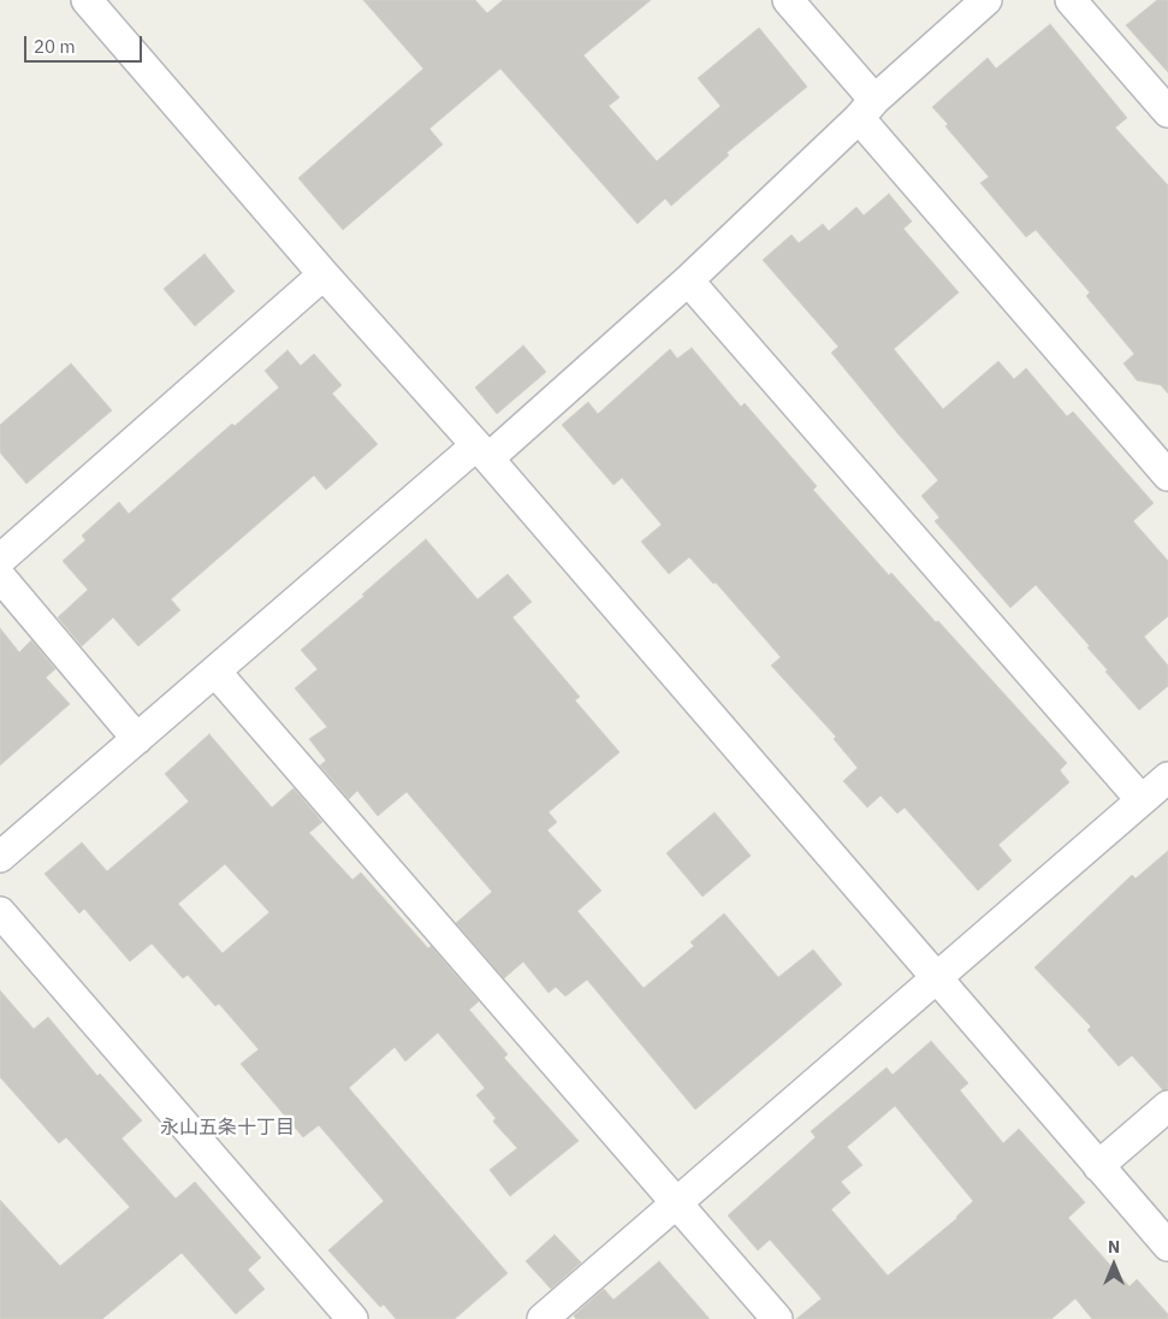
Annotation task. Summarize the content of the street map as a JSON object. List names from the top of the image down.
{
  "districts": ["永山五条十丁目"],
  "scale_bar": "20 m",
  "north": "top"
}
